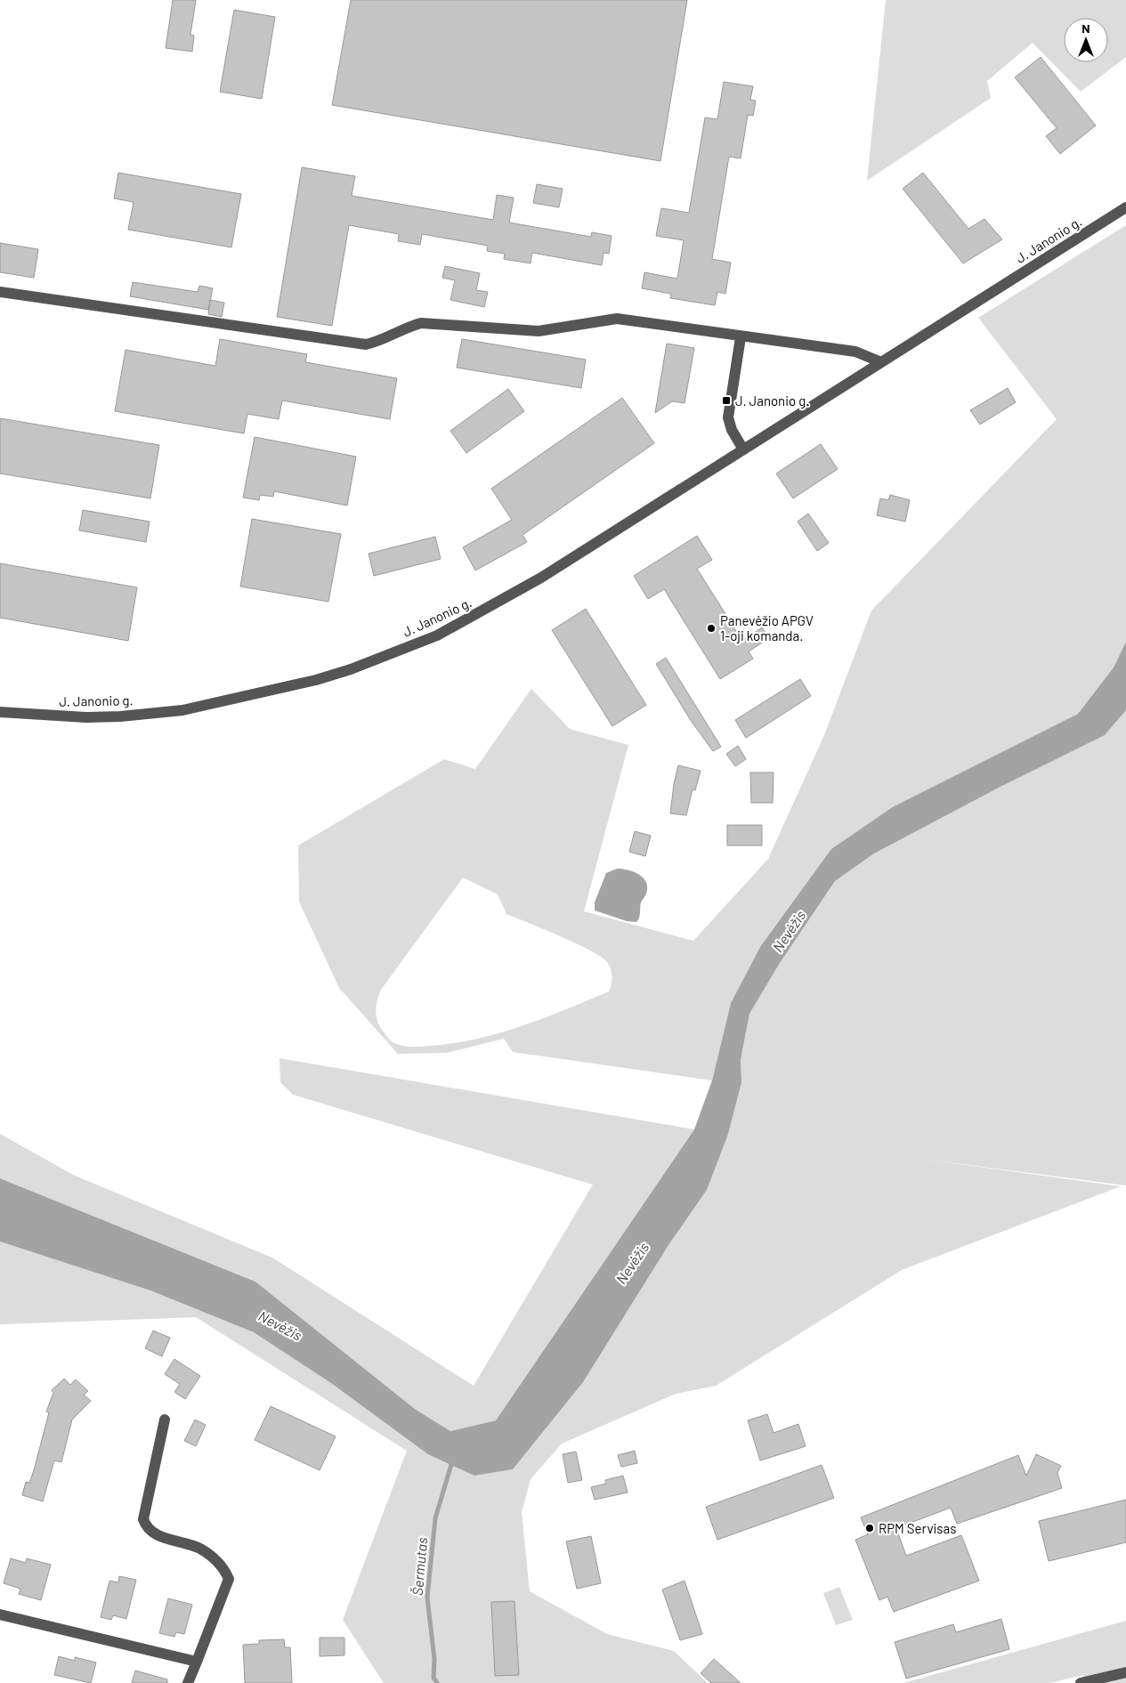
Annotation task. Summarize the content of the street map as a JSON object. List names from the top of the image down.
{
  "streets": {
    "street": ["J. Janonio g."]
  },
  "water": ["Nevėžis", "Šermutas"],
  "places": {
    "transit": ["J. Janonio g."],
    "other": ["Panevėžio APGV 1-oji komanda.", "RPM Servisas"]
  },
  "north": "top"
}
